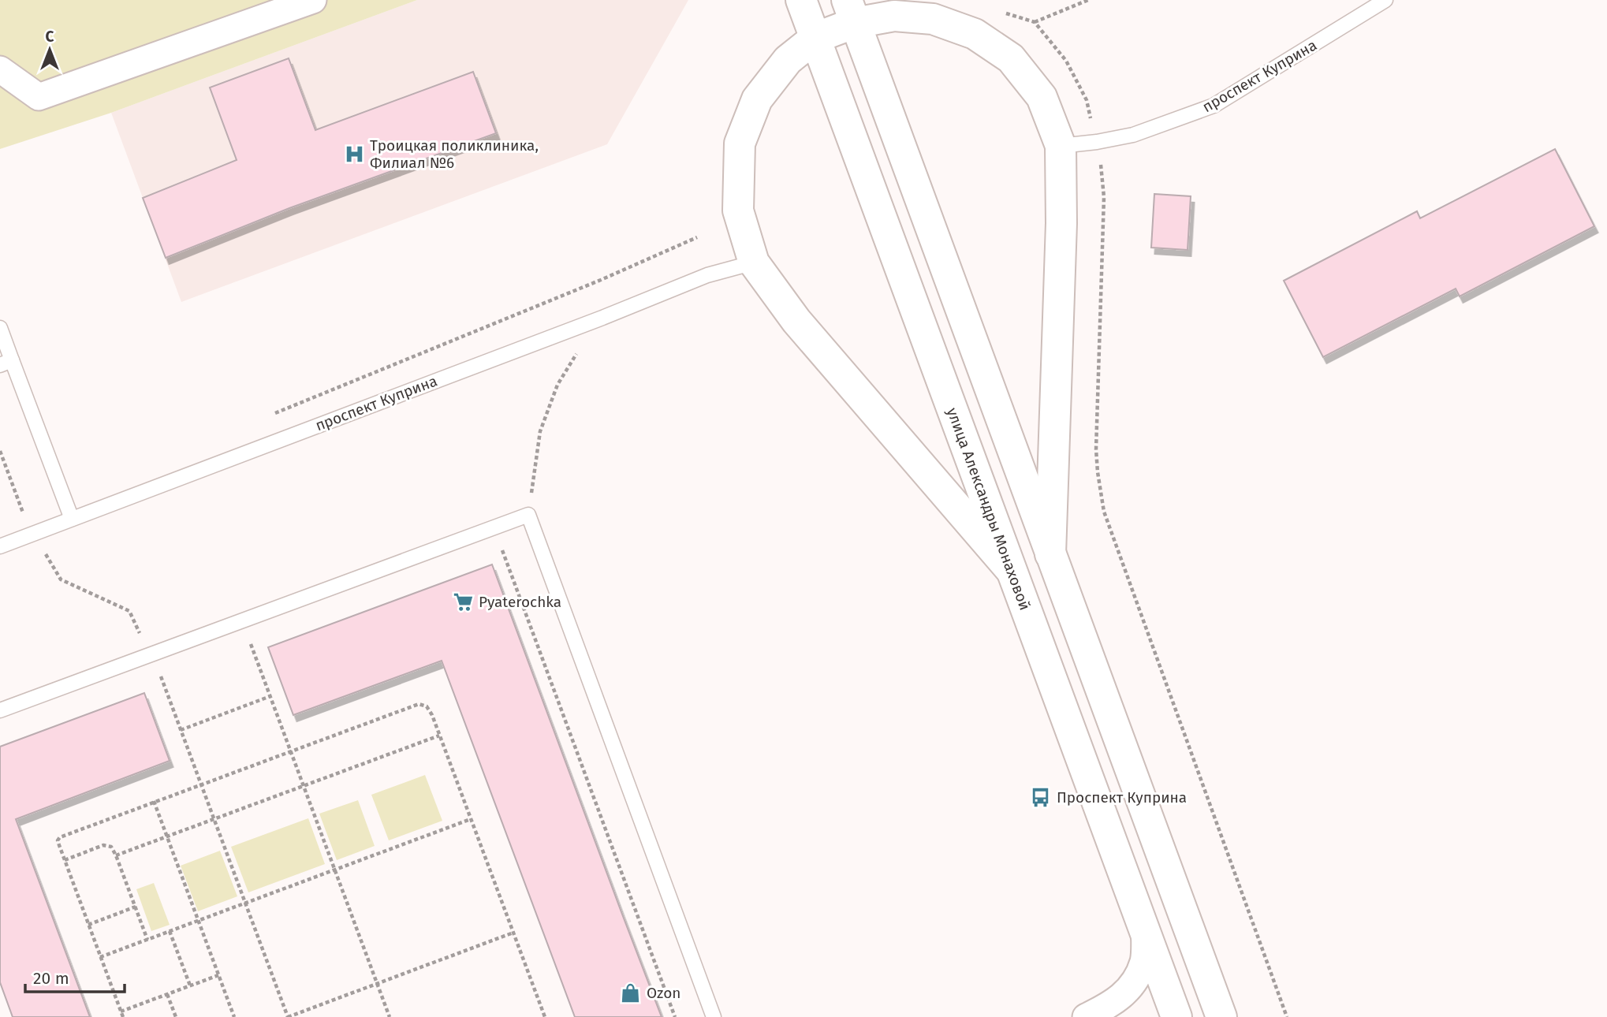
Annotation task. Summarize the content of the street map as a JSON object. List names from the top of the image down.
{
  "streets": {
    "main road": ["улица Александры Монаховой"],
    "lane": ["проспект Куприна"]
  },
  "places": {
    "hospital": ["Троицкая поликлиника, Филиал №6"],
    "supermarket": ["Pyaterochka"],
    "bus stop": ["Проспект Куприна"],
    "shop": ["Ozon"]
  },
  "scale_bar": "20 m",
  "north": "top"
}
